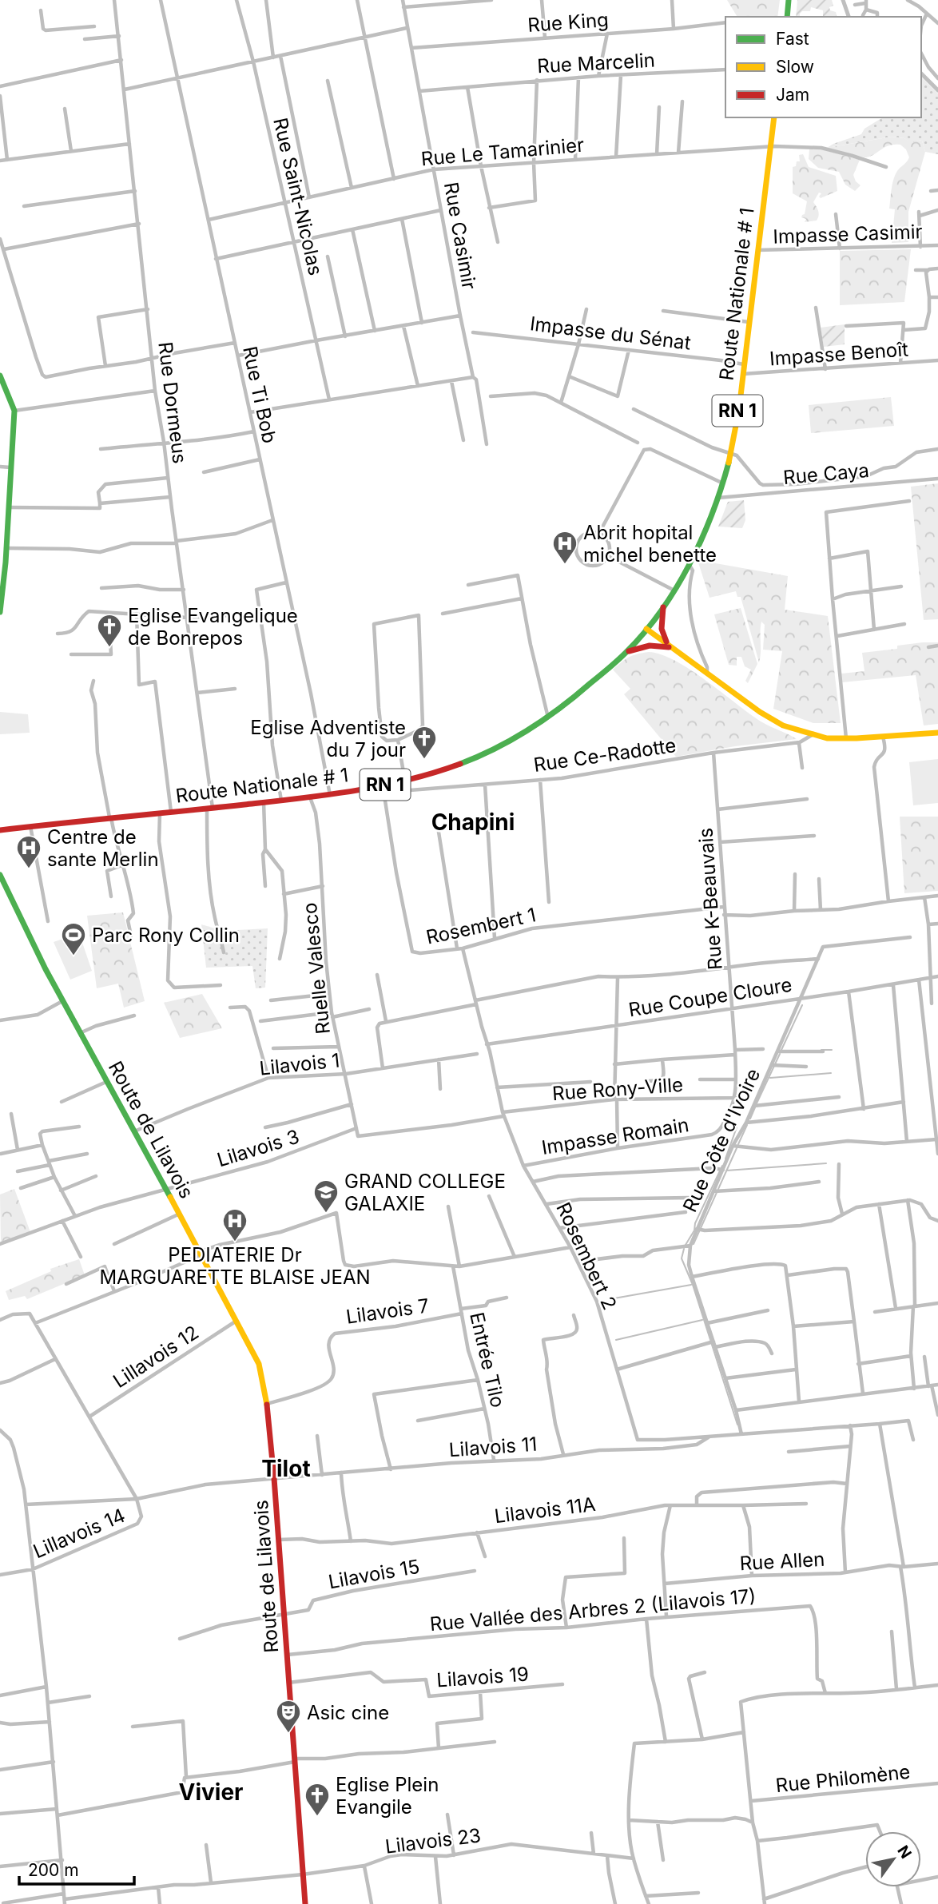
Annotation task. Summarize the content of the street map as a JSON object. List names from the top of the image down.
{
  "streets": {
    "main road": ["Route Nationale # 1", "RN 1", "Route de Lilavois"],
    "street": [
      "Rue King",
      "Rue Marcelin",
      "Rue Le Tamarinier",
      "Rue Saint-Nicolas",
      "Impasse Casimir",
      "Rue Casimir",
      "Impasse du Sénat",
      "Impasse Benoît",
      "Rue Ti Bob",
      "Rue Dormeus",
      "Rue Caya",
      "Rue Ce-Radotte",
      "Rue K-Beauvais",
      "Rosembert 1",
      "Ruelle Valesco",
      "Rue Coupe Cloure",
      "Lilavois 1",
      "Rue Rony-Ville",
      "Impasse Romain",
      "Rue Côte d'Ivoire",
      "Lilavois 3",
      "Rosembert 2",
      "Lilavois 7",
      "Lillavois 12",
      "Entrée Tilo",
      "Lilavois 11",
      "Lilavois 11A",
      "Lillavois 14",
      "Rue Allen",
      "Lilavois 15",
      "Rue Vallée des Arbres 2 (Lilavois 17)",
      "Lilavois 19",
      "Rue Philomène",
      "Lilavois 23"
    ]
  },
  "crossings": [
    ["Rue King", "Rue Casimir"],
    ["Rue Marcelin", "Rue Casimir"],
    ["Rue Le Tamarinier", "Rue Saint-Nicolas"],
    ["Rue Le Tamarinier", "Rue Casimir"],
    ["Rue Le Tamarinier", "Route Nationale # 1"],
    ["Rue Le Tamarinier", "Rue Ti Bob"],
    ["Impasse Casimir", "Route Nationale # 1"],
    ["Route Nationale # 1", "Impasse du Sénat"],
    ["Route Nationale # 1", "Impasse Benoît"],
    ["Route Nationale # 1", "Rue Ti Bob"],
    ["Route Nationale # 1", "Rue Dormeus"],
    ["Route Nationale # 1", "Rue Caya"],
    ["Route Nationale # 1", "Rue Ce-Radotte"],
    ["Route Nationale # 1", "Rosembert 1"],
    ["Route Nationale # 1", "Ruelle Valesco"],
    ["Rue Ce-Radotte", "Rue K-Beauvais"],
    ["Rue K-Beauvais", "Rosembert 1"],
    ["Rue K-Beauvais", "Rue Coupe Cloure"],
    ["Rue K-Beauvais", "Rue Rony-Ville"],
    ["Rue K-Beauvais", "Impasse Romain"],
    ["Rosembert 1", "Rosembert 2"],
    ["Ruelle Valesco", "Lilavois 1"],
    ["Ruelle Valesco", "Rue Rony-Ville"],
    ["Ruelle Valesco", "Lilavois 3"],
    ["Rue Coupe Cloure", "Rue Côte d'Ivoire"],
    ["Rue Coupe Cloure", "Rosembert 2"],
    ["Lilavois 1", "Route de Lilavois"],
    ["Rue Rony-Ville", "Rosembert 2"],
    ["Route de Lilavois", "Lilavois 3"],
    ["Route de Lilavois", "Lilavois 7"],
    ["Route de Lilavois", "Lillavois 12"],
    ["Route de Lilavois", "Lilavois 11"],
    ["Route de Lilavois", "Lilavois 11A"],
    ["Route de Lilavois", "Lillavois 14"],
    ["Route de Lilavois", "Lilavois 15"],
    ["Route de Lilavois", "Rue Vallée des Arbres 2 (Lilavois 17)"],
    ["Route de Lilavois", "Lilavois 19"],
    ["Route de Lilavois", "Lilavois 23"],
    ["Impasse Romain", "Rosembert 2"],
    ["Rosembert 2", "Lilavois 11"],
    ["Lilavois 7", "Entrée Tilo"],
    ["Entrée Tilo", "Lilavois 11"],
    ["Lilavois 11", "Lillavois 14"]
  ],
  "districts": ["Chapini", "Tilot", "Vivier"],
  "places": {
    "hospital": ["Abrit hopital michel benette", "Centre de sante Merlin", "PEDIATERIE Dr MARGUARETTE BLAISE JEAN"],
    "church": ["Eglise Evangelique de Bonrepos", "Eglise Adventiste du 7 jour", "Eglise Plein Evangile"],
    "sports": ["Parc Rony Collin"],
    "school or university": ["GRAND COLLEGE GALAXIE"],
    "theatre": ["Asic cine"]
  },
  "legend": ["Fast", "Slow", "Jam"],
  "scale_bar": "200 m",
  "north": "top right"
}
